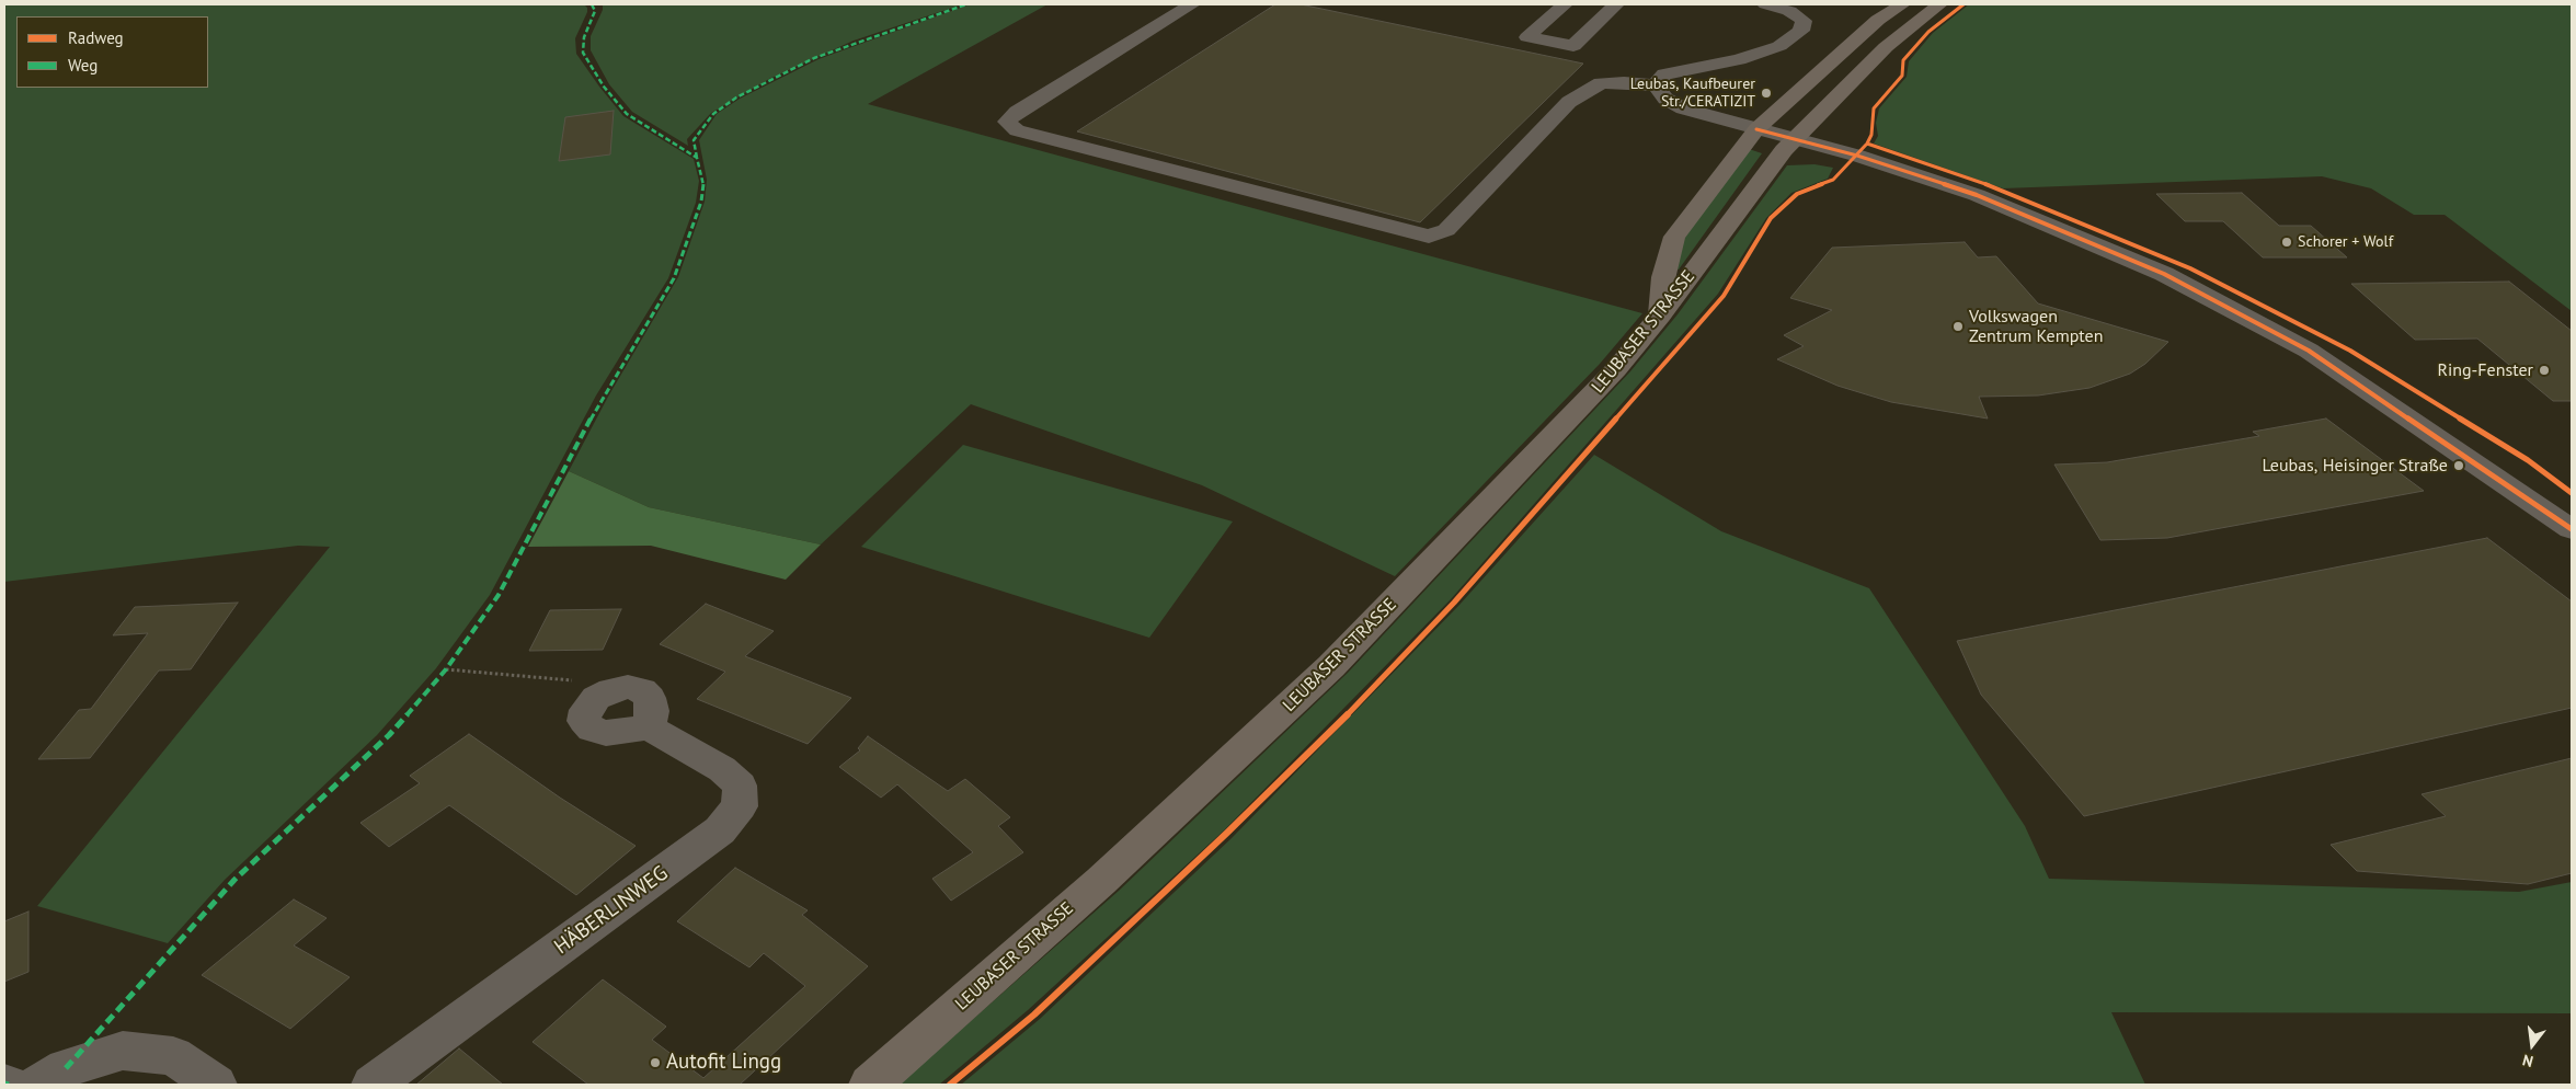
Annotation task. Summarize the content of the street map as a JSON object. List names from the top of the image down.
{
  "streets": {
    "main road": ["LEUBASER STRASSE"],
    "street": ["HÄBERLINWEG"]
  },
  "places": [
    "Leubas, Kaufbeurer Str./CERATIZIT",
    "Schorer + Wolf",
    "Volkswagen Zentrum Kempten",
    "Ring-Fenster",
    "Leubas, Heisinger Straße",
    "Autofit Lingg"
  ],
  "legend": ["Radweg", "Weg"],
  "north": "bottom"
}
